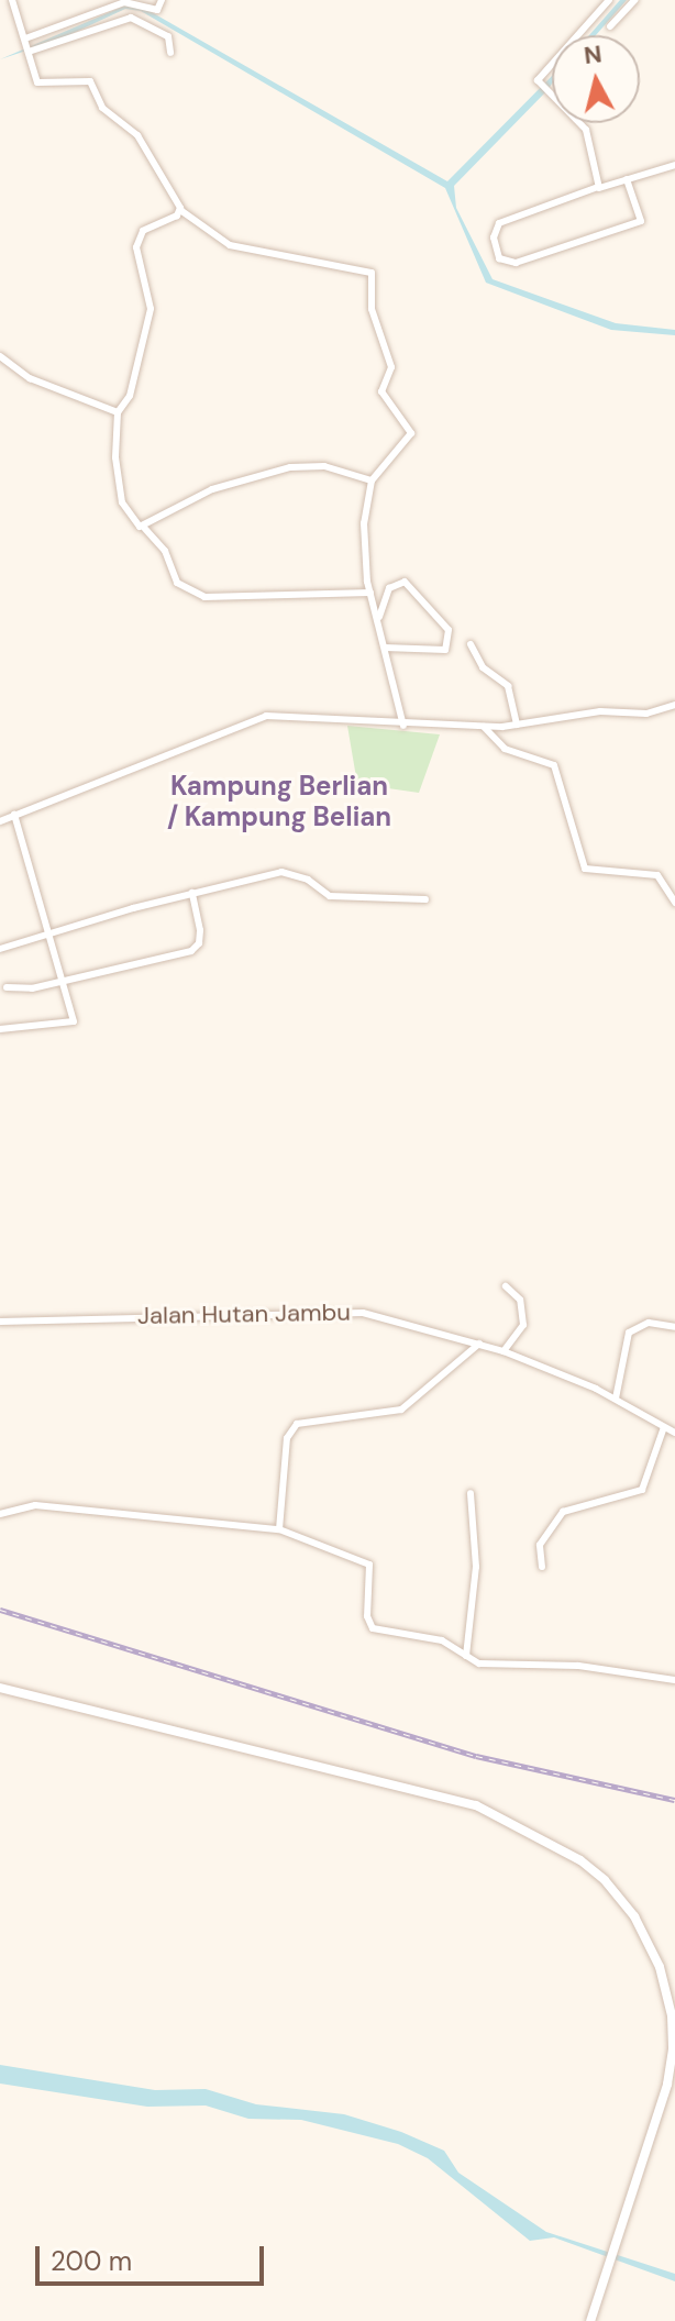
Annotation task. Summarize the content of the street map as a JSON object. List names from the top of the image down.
{
  "streets": {
    "street": ["Jalan Hutan Jambu"]
  },
  "districts": ["Kampung Berlian / Kampung Belian"],
  "scale_bar": "200 m",
  "north": "top"
}
